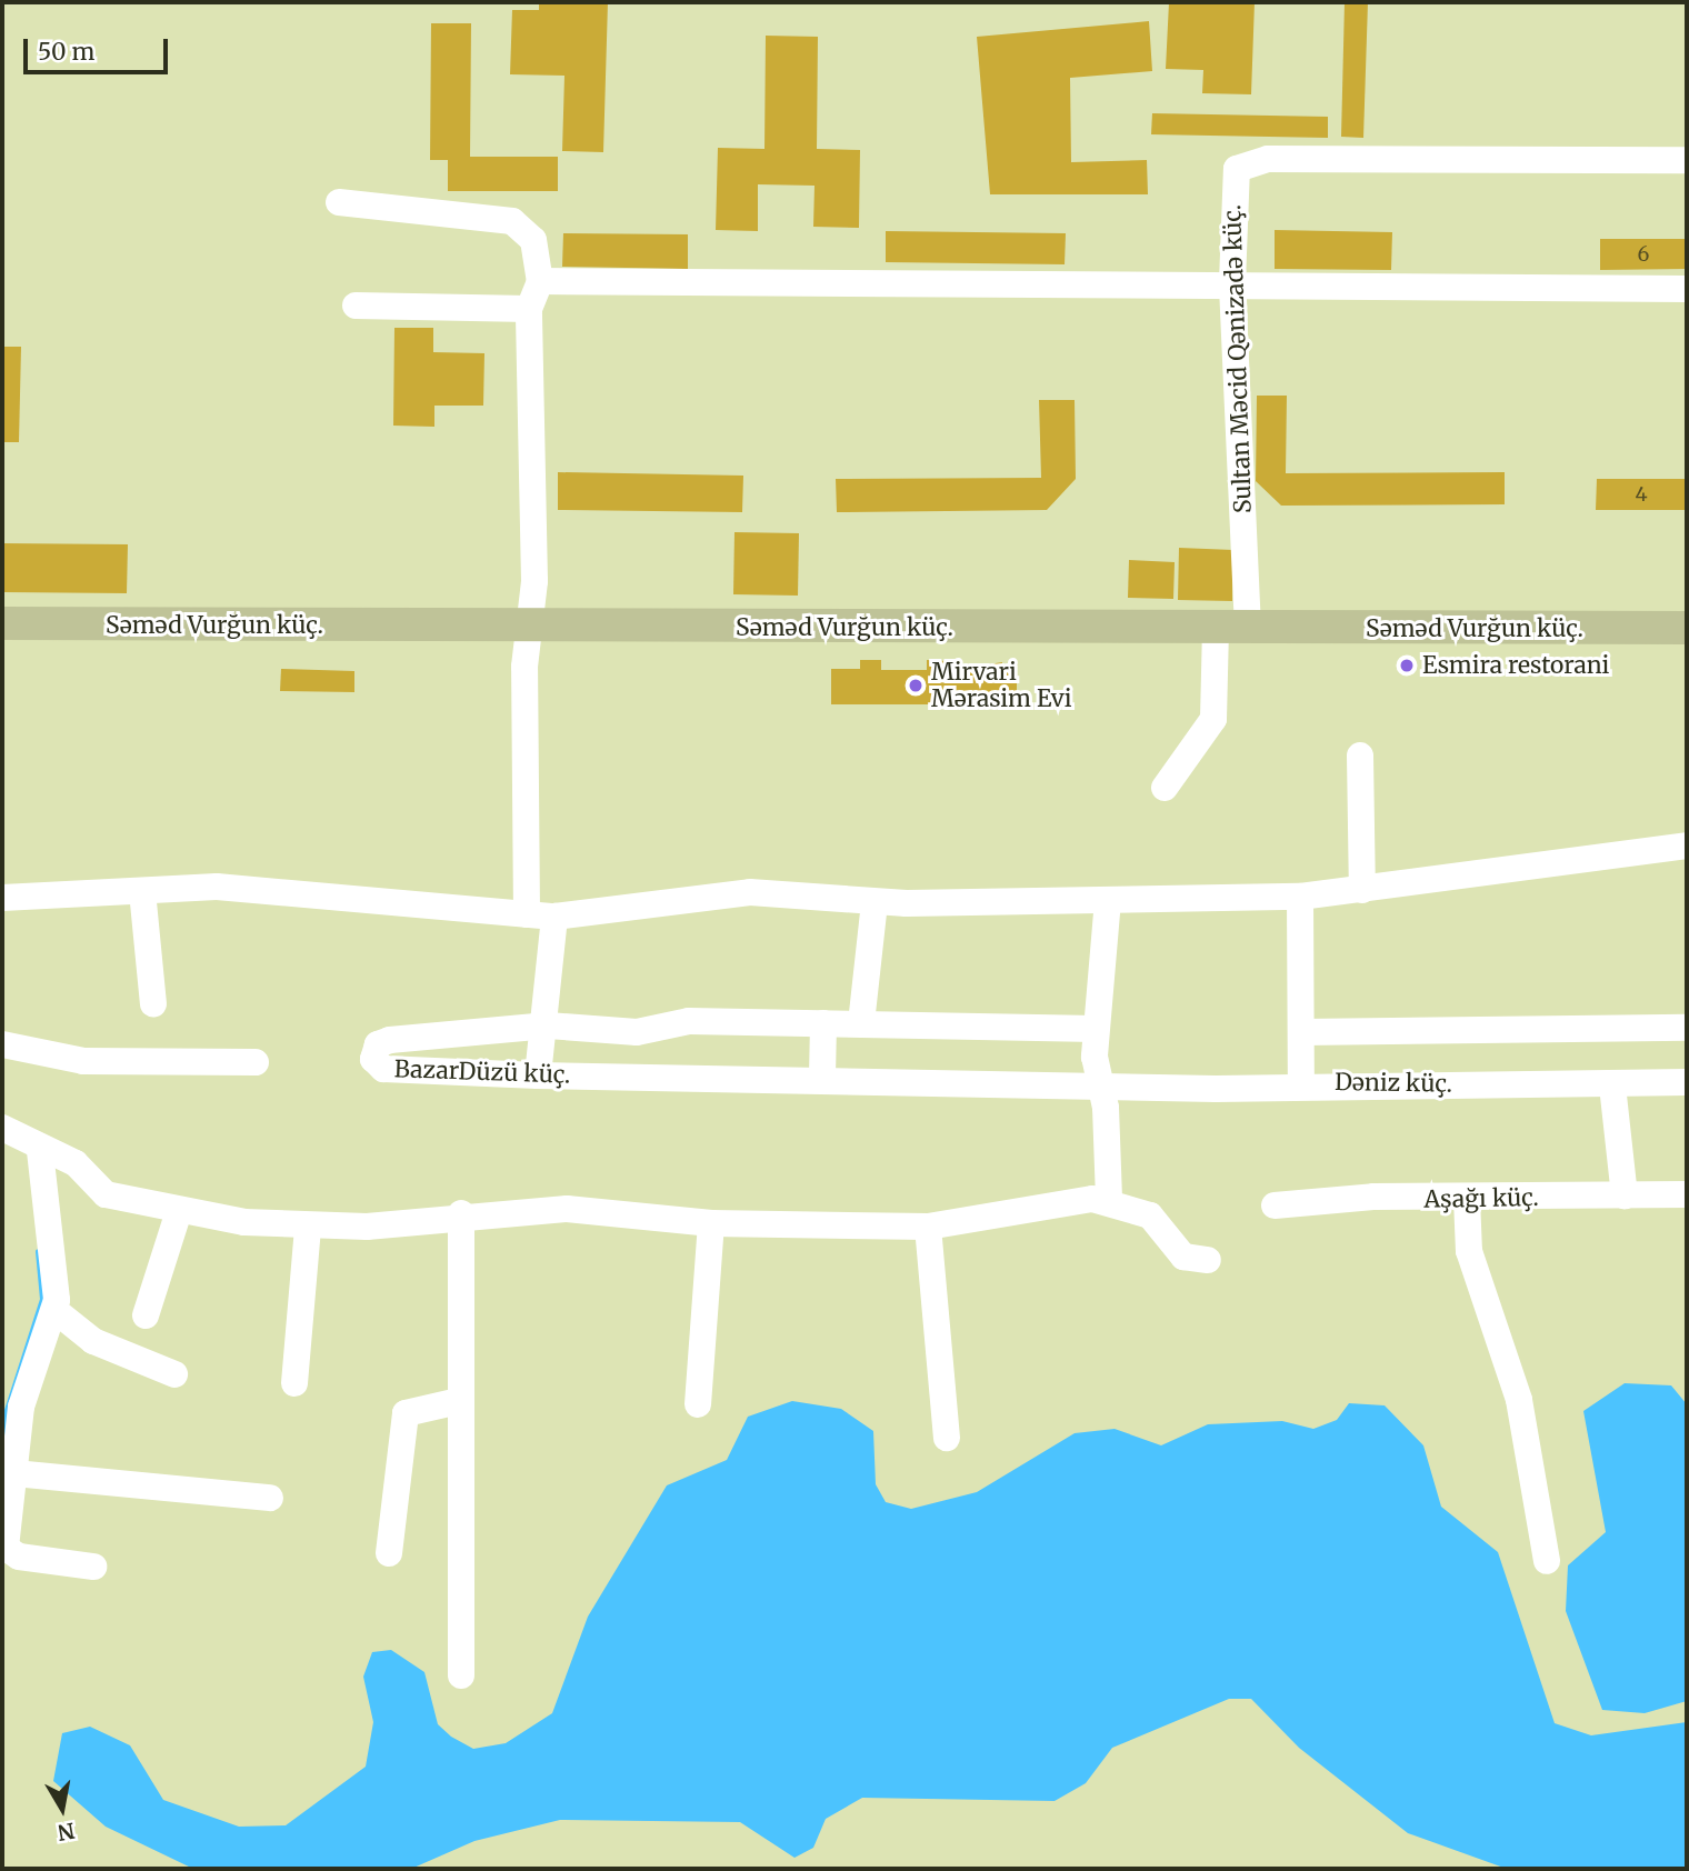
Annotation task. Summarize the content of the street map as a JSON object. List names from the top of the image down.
{
  "streets": {
    "main road": ["Səməd Vurğun küç."],
    "street": [
      "Sultan Məcid Qənizadə küç.",
      "BazarDüzü küç.",
      "Dəniz küç.",
      "Aşağı küç."
    ]
  },
  "crossings": [
    ["Sultan Məcid Qənizadə küç.", "Səməd Vurğun küç."],
    ["BazarDüzü küç.", "Dəniz küç."]
  ],
  "places": ["Esmira restorani", "Mirvari Mərasim Evi"],
  "house_numbers": ["6", "4"],
  "scale_bar": "50 m",
  "north": "bottom"
}
